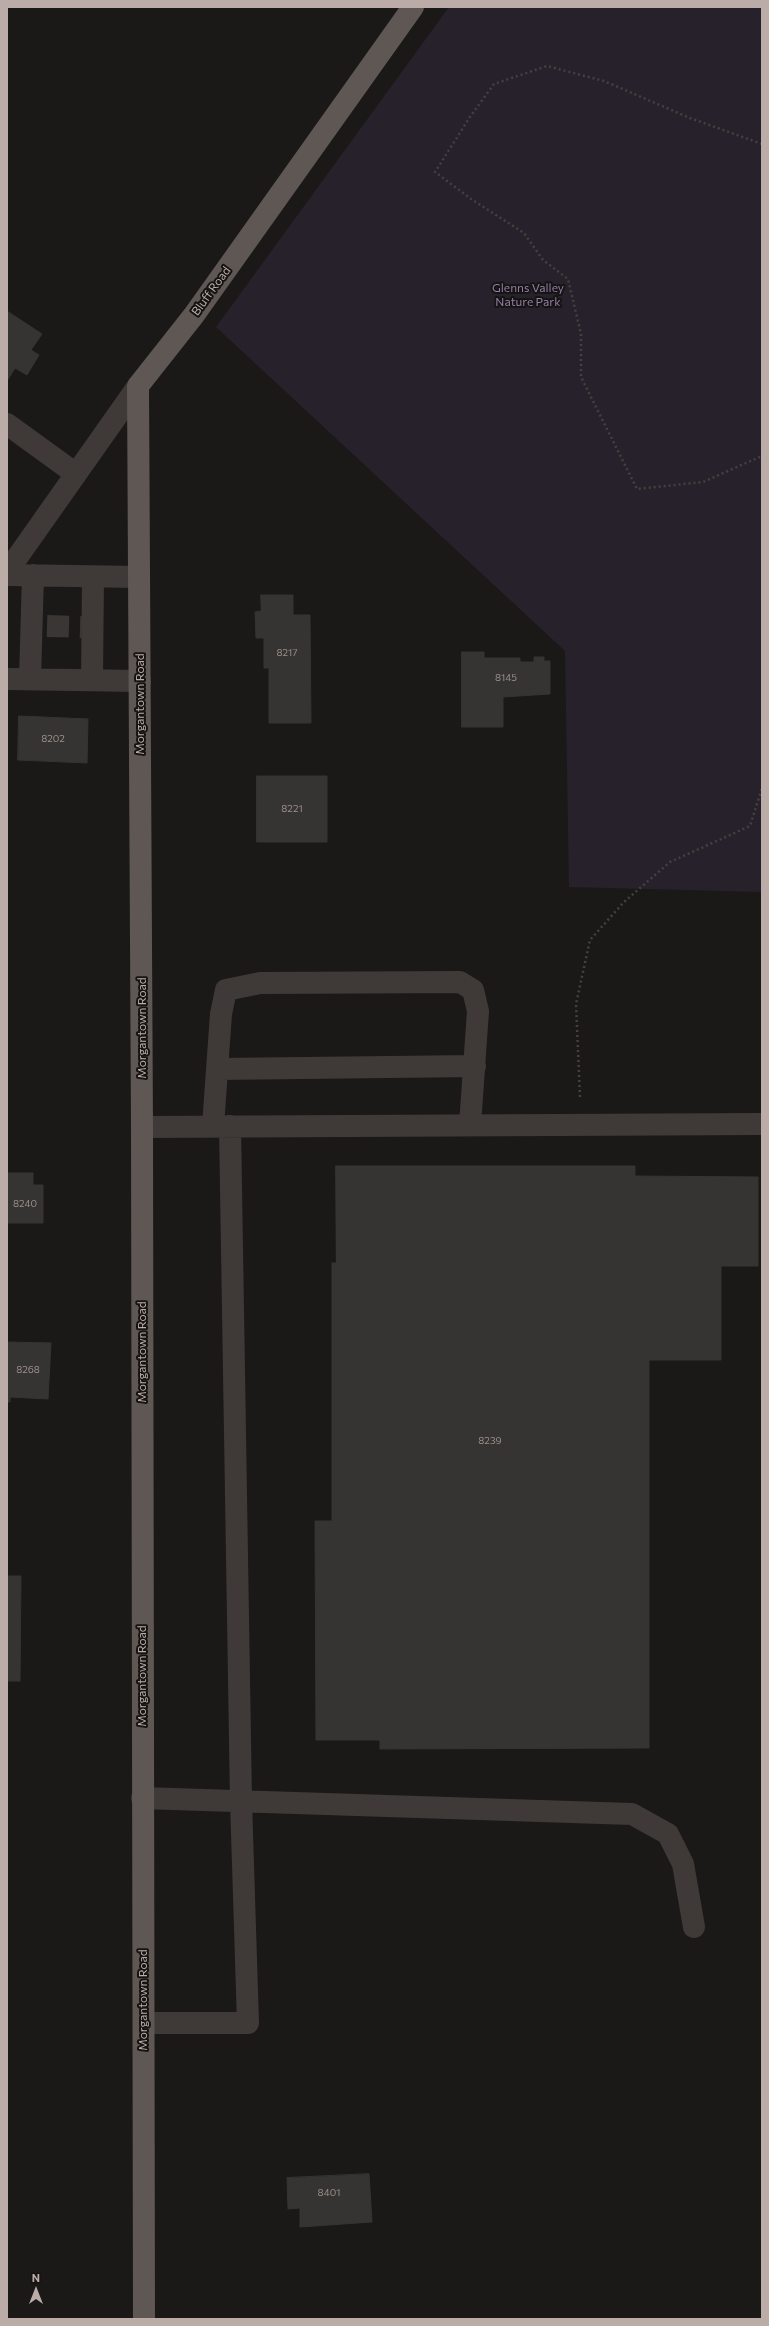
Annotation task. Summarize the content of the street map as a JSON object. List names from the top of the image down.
{
  "streets": {
    "main road": ["Bluff Road", "Morgantown Road"]
  },
  "crossings": [
    ["Bluff Road", "Morgantown Road"]
  ],
  "parks": ["Glenns Valley Nature Park"],
  "house_numbers": [
    "8217",
    "8145",
    "8202",
    "8221",
    "8240",
    "8268",
    "8239",
    "8401"
  ],
  "north": "top"
}
